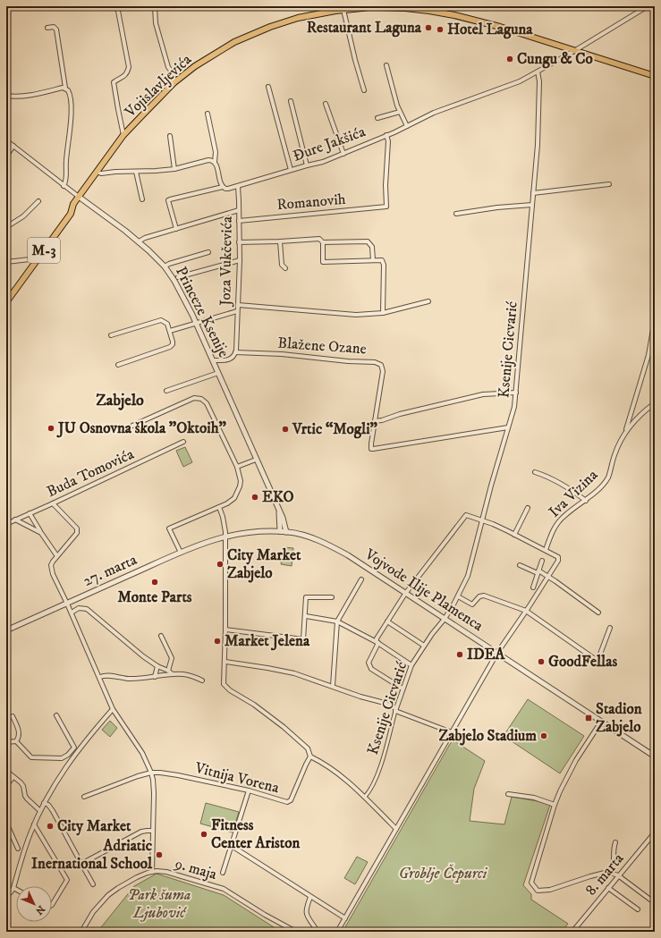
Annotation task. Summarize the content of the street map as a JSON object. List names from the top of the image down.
{
  "streets": {
    "main road": ["Vojislavljevića", "M-3"],
    "street": [
      "Đure Jakšića",
      "Romanovih",
      "Joza Vukčevića",
      "Princeze Ksenije",
      "Blažene Ozane",
      "Ksenije Cicvarić",
      "Buda Tomovića",
      "Iva Vizina",
      "27. marta",
      "Vojvode Ilije Plamenca",
      "Vitnija Vorena",
      "9. maja",
      "8. marta"
    ]
  },
  "crossings": [
    ["Vojislavljevića", "Đure Jakšića"],
    ["Vojislavljevića", "Princeze Ksenije"],
    ["Đure Jakšića", "Romanovih"],
    ["Đure Jakšića", "Joza Vukčevića"],
    ["Đure Jakšića", "Ksenije Cicvarić"],
    ["Romanovih", "Joza Vukčevića"],
    ["Joza Vukčevića", "Blažene Ozane"],
    ["Princeze Ksenije", "27. marta"],
    ["Princeze Ksenije", "Vojvode Ilije Plamenca"],
    ["Blažene Ozane", "Ksenije Cicvarić"],
    ["Ksenije Cicvarić", "Vojvode Ilije Plamenca"],
    ["27. marta", "Vojvode Ilije Plamenca"]
  ],
  "districts": ["Zabjelo"],
  "parks": ["Groblje Čepurci", "Park šuma Ljubović"],
  "places": {
    "other": [
      "Restaurant Laguna",
      "Hotel Laguna",
      "Cungu & Co",
      "JU Osnovna škola \"Oktoih\"",
      "Vrtic “Mogli”",
      "EKO",
      "City Market Zabjelo",
      "Monte Parts",
      "Market Jelena",
      "IDEA",
      "GoodFellas",
      "Zabjelo Stadium",
      "City Market",
      "Fitness Center Ariston",
      "Adriatic Inernational School"
    ],
    "transit": ["Stadion Zabjelo"]
  },
  "north": "bottom right"
}
